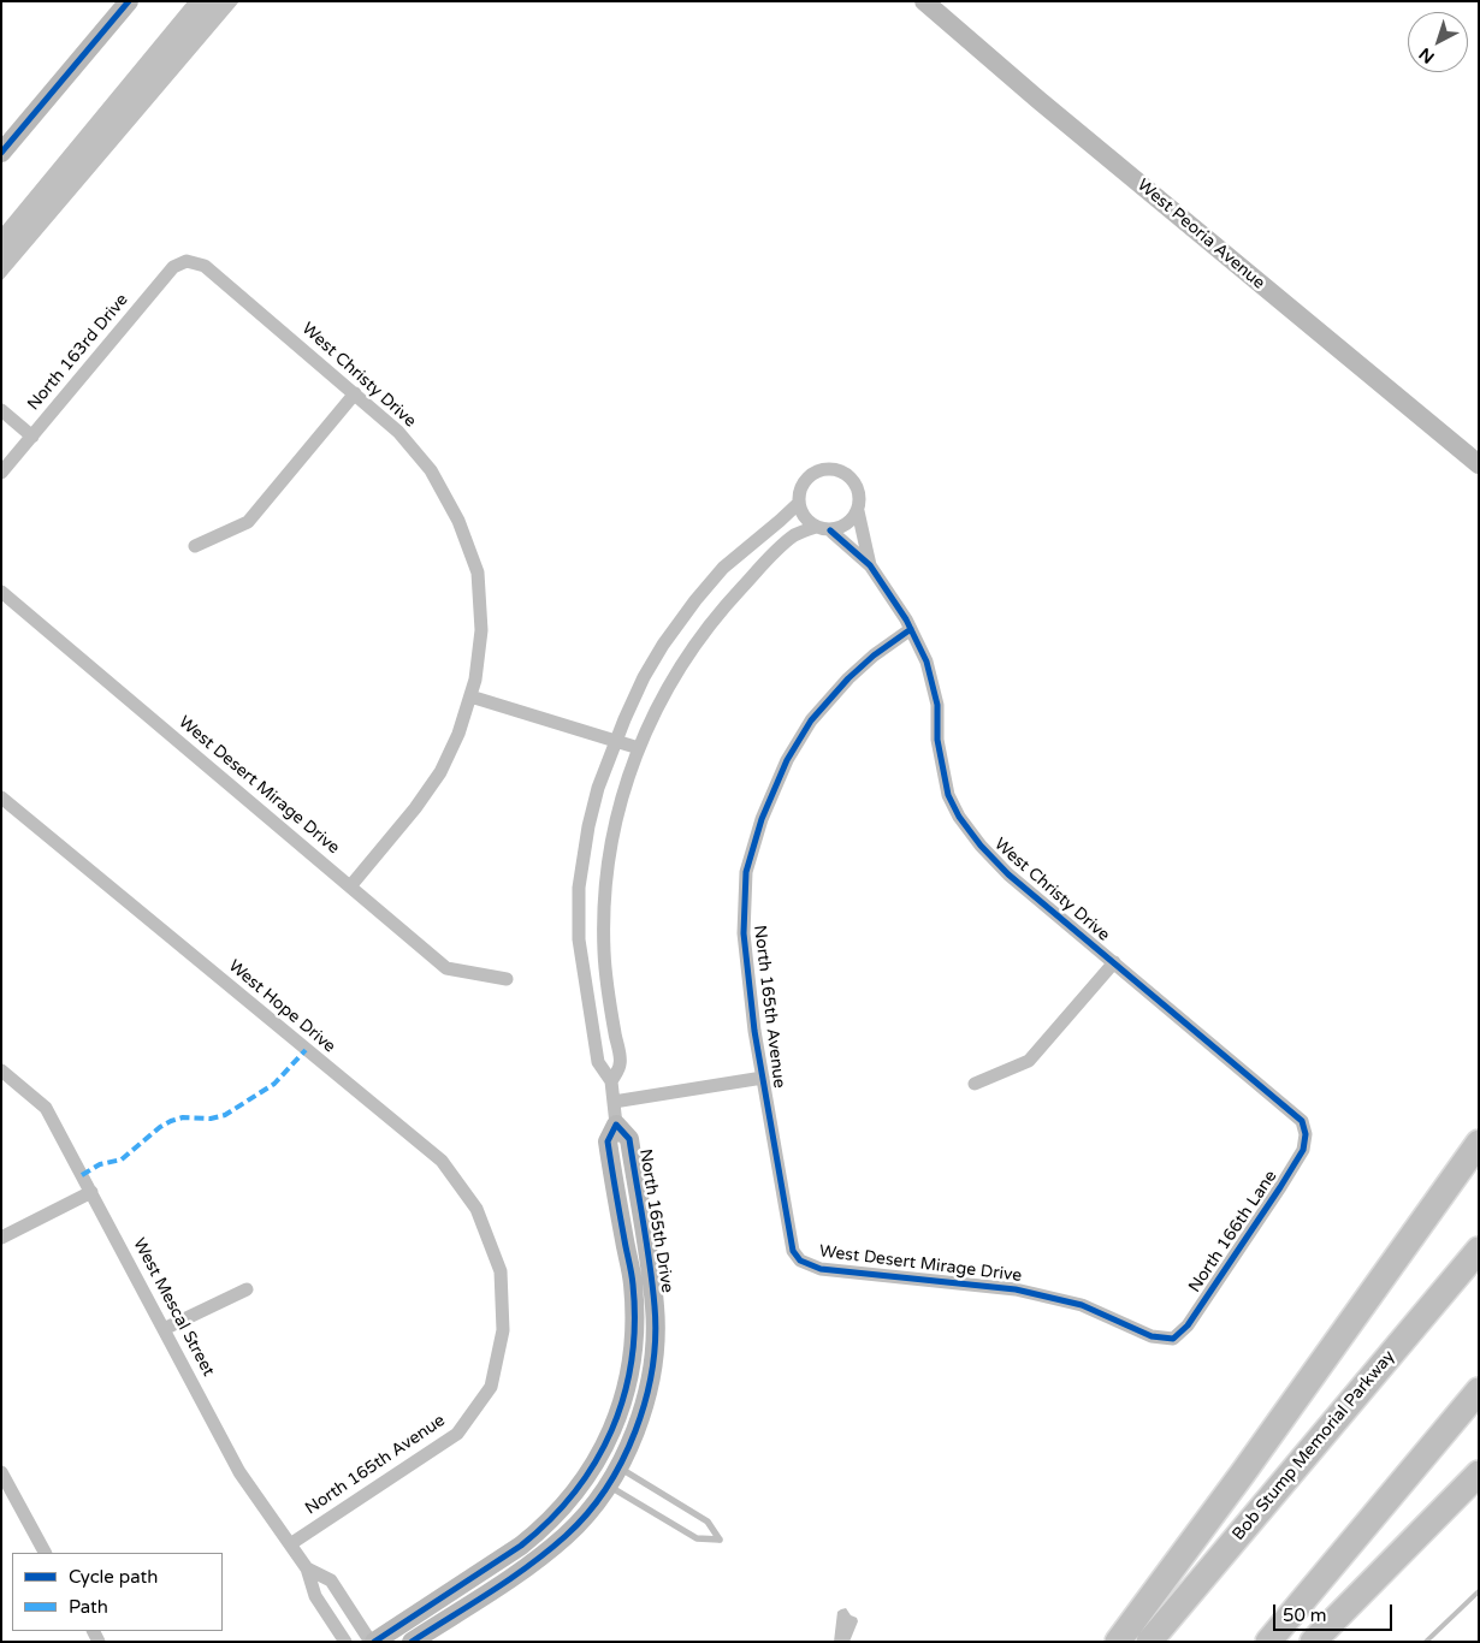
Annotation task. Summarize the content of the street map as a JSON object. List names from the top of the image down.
{
  "streets": {
    "highway": ["Bob Stump Memorial Parkway"],
    "street": [
      "West Peoria Avenue",
      "North 163rd Drive",
      "West Christy Drive",
      "West Desert Mirage Drive",
      "West Hope Drive",
      "North 165th Avenue",
      "North 165th Drive",
      "North 166th Lane",
      "West Mescal Street"
    ]
  },
  "crossings": [
    ["North 163rd Drive", "West Christy Drive"],
    ["West Christy Drive", "West Desert Mirage Drive"],
    ["West Christy Drive", "North 165th Avenue"],
    ["West Christy Drive", "North 166th Lane"],
    ["West Desert Mirage Drive", "North 165th Avenue"],
    ["West Desert Mirage Drive", "North 166th Lane"],
    ["West Hope Drive", "North 165th Avenue"],
    ["North 165th Avenue", "West Mescal Street"],
    ["North 165th Drive", "West Mescal Street"]
  ],
  "legend": ["Cycle path", "Path"],
  "scale_bar": "50 m",
  "north": "bottom left"
}
